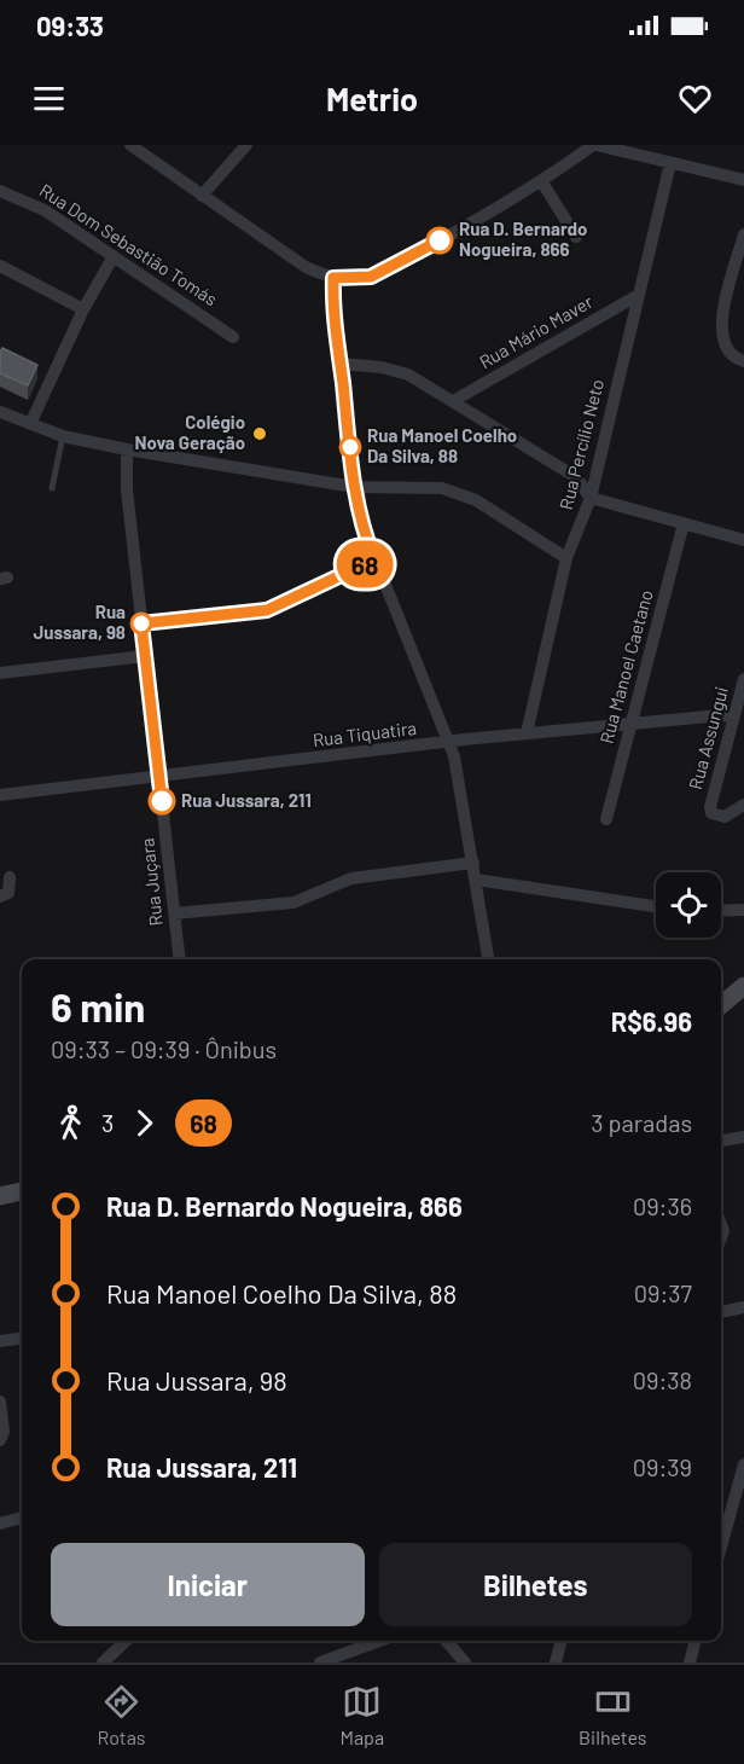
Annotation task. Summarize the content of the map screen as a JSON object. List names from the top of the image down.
{
  "streets": {
    "street": [
      "Rua Dom Sebastião Tomás",
      "Rua Mário Maver",
      "Rua Percílio Neto",
      "Rua Manoel Caetano",
      "Rua Tiquatira",
      "Rua Assungui",
      "Rua Juçara"
    ]
  },
  "crossings": [
    ["Rua Mário Maver", "Rua Percílio Neto"],
    ["Rua Percílio Neto", "Rua Tiquatira"],
    ["Rua Manoel Caetano", "Rua Tiquatira"],
    ["Rua Tiquatira", "Rua Assungui"],
    ["Rua Tiquatira", "Rua Juçara"]
  ],
  "places": [
    "Rua D. Bernardo Nogueira, 866",
    "Colégio Nova Geração",
    "Rua Manoel Coelho Da Silva, 88",
    "Rua Jussara, 98",
    "Rua Jussara, 211"
  ],
  "lines": ["bus line 68"],
  "page": {
    "status": "09:33",
    "header": "Metrio",
    "on_map": "68",
    "heading": ["6 min", "09:33 – 09:39 · Ônibus", "R$6.96"],
    "legs": ["3", "68", "3 paradas"],
    "list": [
      {
        "name": "Rua D. Bernardo Nogueira, 866",
        "value": "09:36"
      },
      {
        "name": "Rua Manoel Coelho Da Silva, 88",
        "value": "09:37"
      },
      {
        "name": "Rua Jussara, 98",
        "value": "09:38"
      },
      {
        "name": "Rua Jussara, 211",
        "value": "09:39"
      }
    ],
    "buttons": ["Iniciar", "Bilhetes"],
    "tabs": ["Rotas", "Mapa", "Bilhetes"]
  }
}
